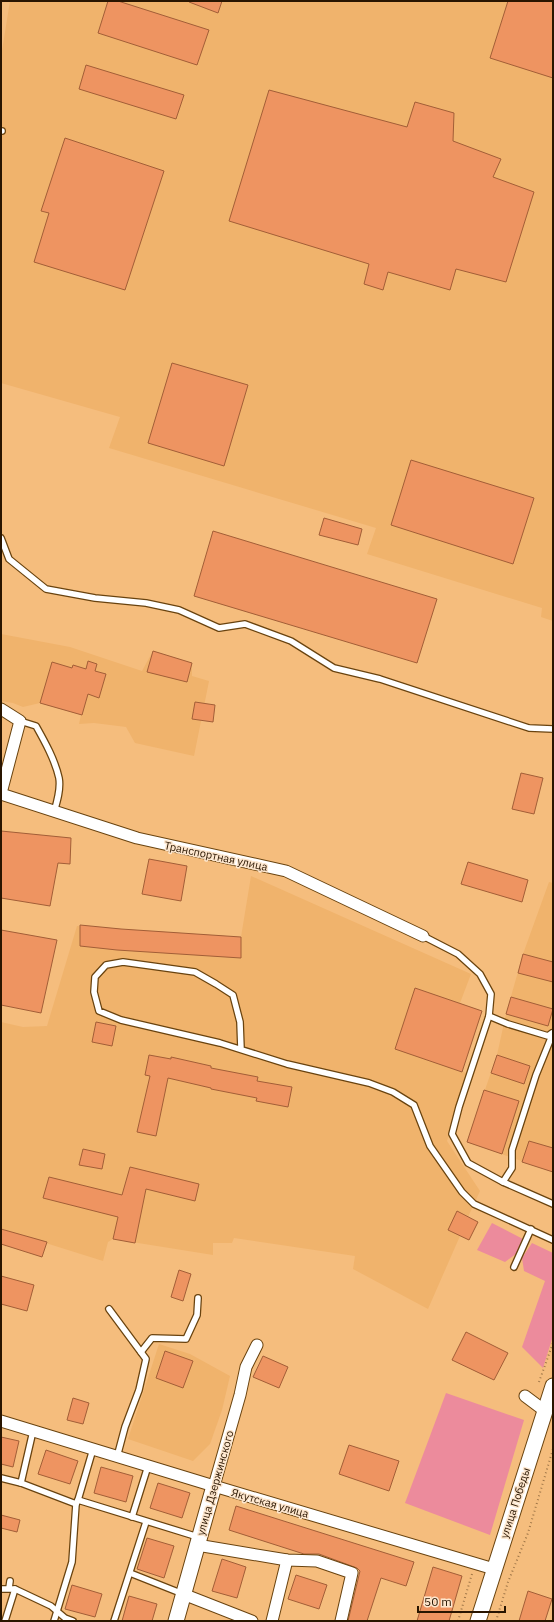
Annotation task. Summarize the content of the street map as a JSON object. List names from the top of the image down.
{
  "streets": {
    "main road": ["улица Дзержинского", "улица Победы"],
    "street": ["Транспортная улица", "Якутская улица"]
  },
  "crossings": [
    ["улица Дзержинского", "Якутская улица"],
    ["Якутская улица", "улица Победы"]
  ],
  "scale_bar": "50 m"
}
